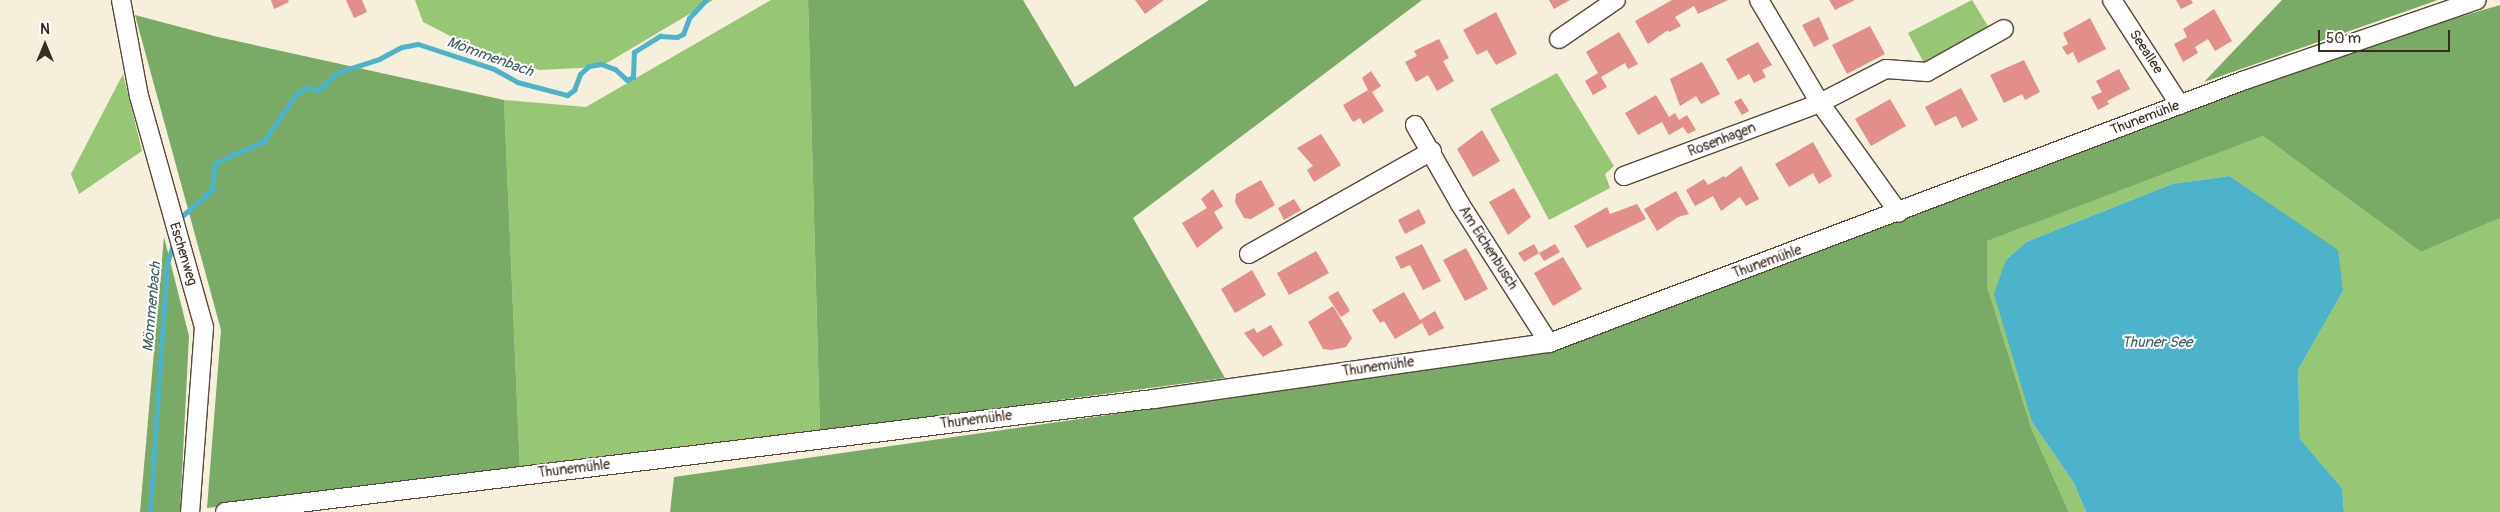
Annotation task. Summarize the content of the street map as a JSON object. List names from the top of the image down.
{
  "streets": {
    "street": [
      "Seeallee",
      "Thunemühle",
      "Rosenhagen",
      "Am Eichenbusch",
      "Eschenweg"
    ]
  },
  "crossings": [
    ["Seeallee", "Thunemühle"],
    ["Thunemühle", "Am Eichenbusch"]
  ],
  "water": ["Mömmenbach", "Thuner See"],
  "scale_bar": "50 m",
  "north": "top"
}
